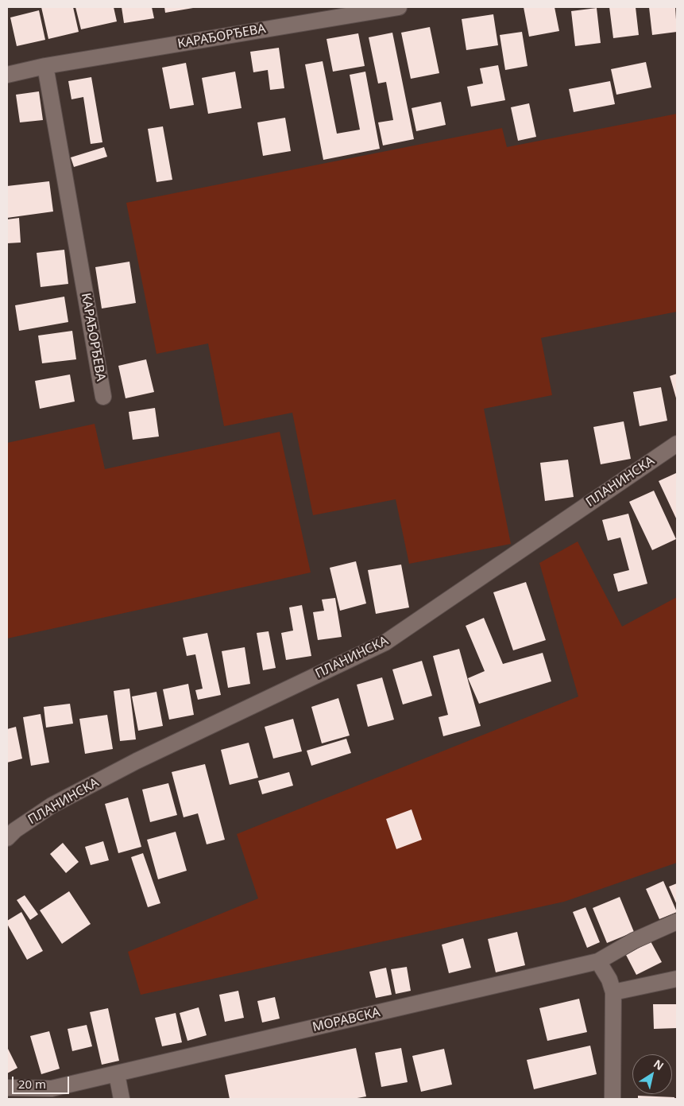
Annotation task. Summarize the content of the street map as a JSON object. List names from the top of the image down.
{
  "streets": {
    "street": ["КАРАЂОРЂЕВА", "ПЛАНИНСКА", "МОРАВСКА"]
  },
  "scale_bar": "20 m",
  "north": "top right"
}
